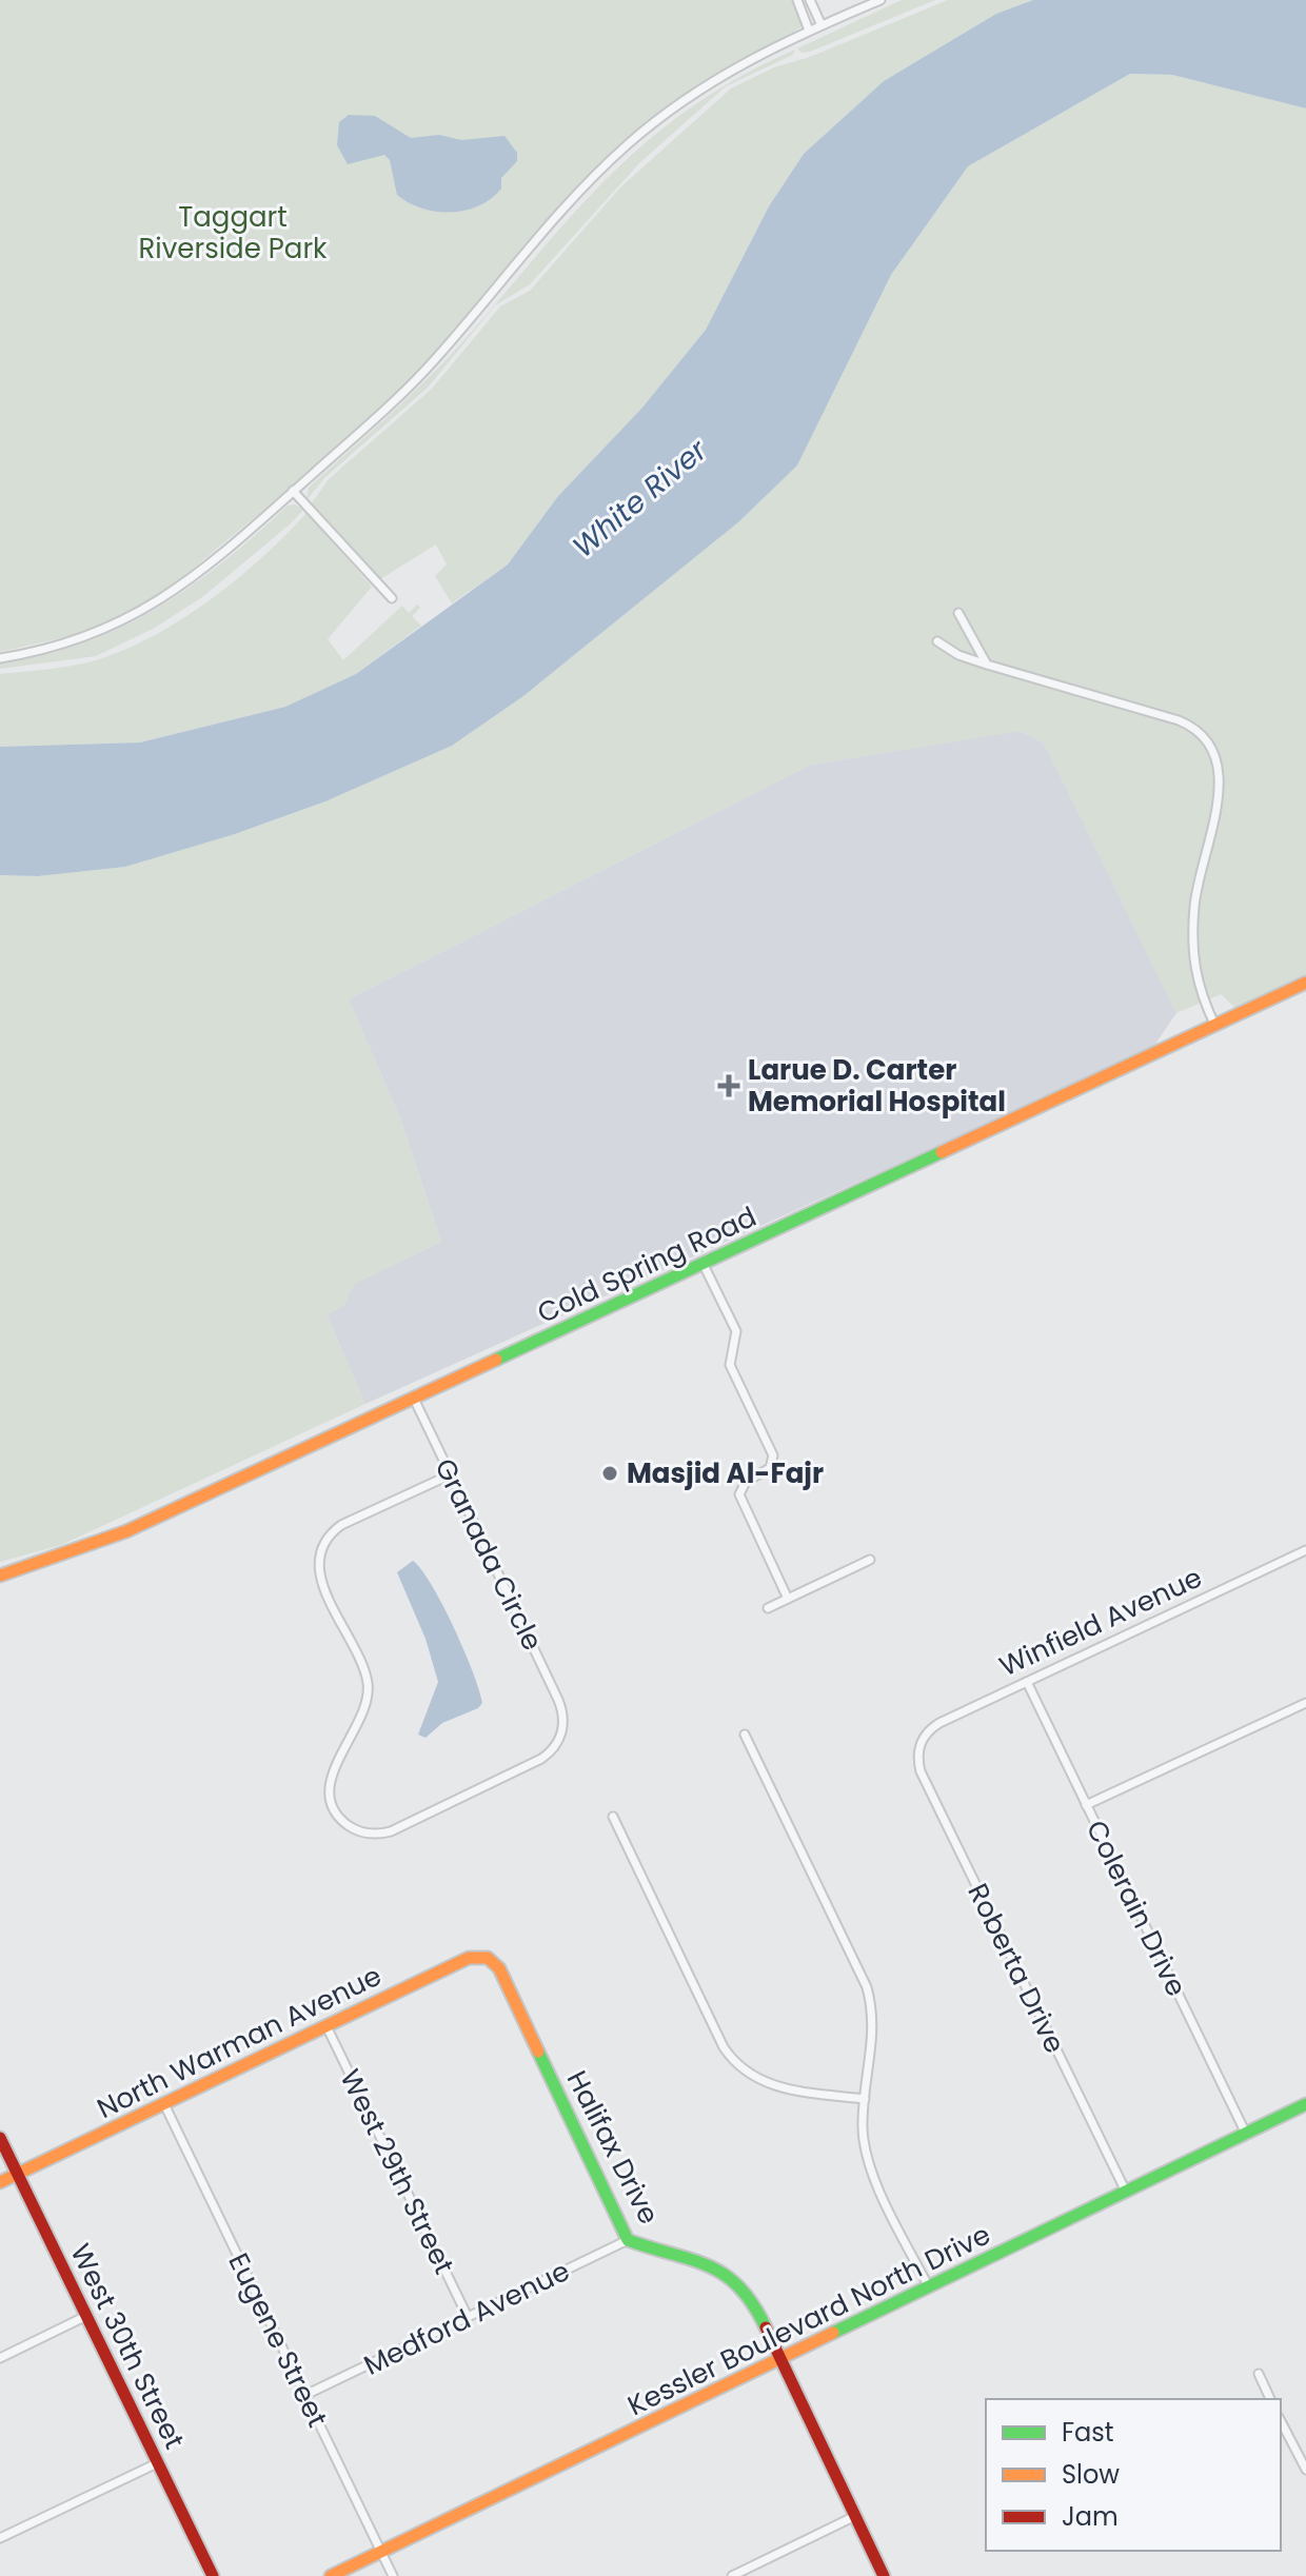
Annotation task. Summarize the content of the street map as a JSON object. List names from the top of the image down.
{
  "streets": {
    "street": [
      "Cold Spring Road",
      "Granada Circle",
      "Winfield Avenue",
      "Colerain Drive",
      "Roberta Drive",
      "North Warman Avenue",
      "Halifax Drive",
      "West 29th Street",
      "Medford Avenue",
      "Kessler Boulevard North Drive",
      "Eugene Street",
      "West 30th Street"
    ]
  },
  "crossings": [
    ["Cold Spring Road", "Granada Circle"],
    ["Winfield Avenue", "Colerain Drive"],
    ["Winfield Avenue", "Roberta Drive"],
    ["Colerain Drive", "Kessler Boulevard North Drive"],
    ["Roberta Drive", "Kessler Boulevard North Drive"],
    ["North Warman Avenue", "Halifax Drive"],
    ["North Warman Avenue", "West 29th Street"],
    ["North Warman Avenue", "Eugene Street"],
    ["North Warman Avenue", "West 30th Street"],
    ["Halifax Drive", "Medford Avenue"],
    ["Halifax Drive", "Kessler Boulevard North Drive"],
    ["West 29th Street", "Medford Avenue"],
    ["Medford Avenue", "Eugene Street"],
    ["Kessler Boulevard North Drive", "Eugene Street"]
  ],
  "water": ["White River"],
  "parks": ["Taggart Riverside Park"],
  "places": {
    "health": ["Larue D. Carter Memorial Hospital"],
    "other": ["Masjid Al-Fajr"]
  },
  "legend": ["Fast", "Slow", "Jam"]
}
